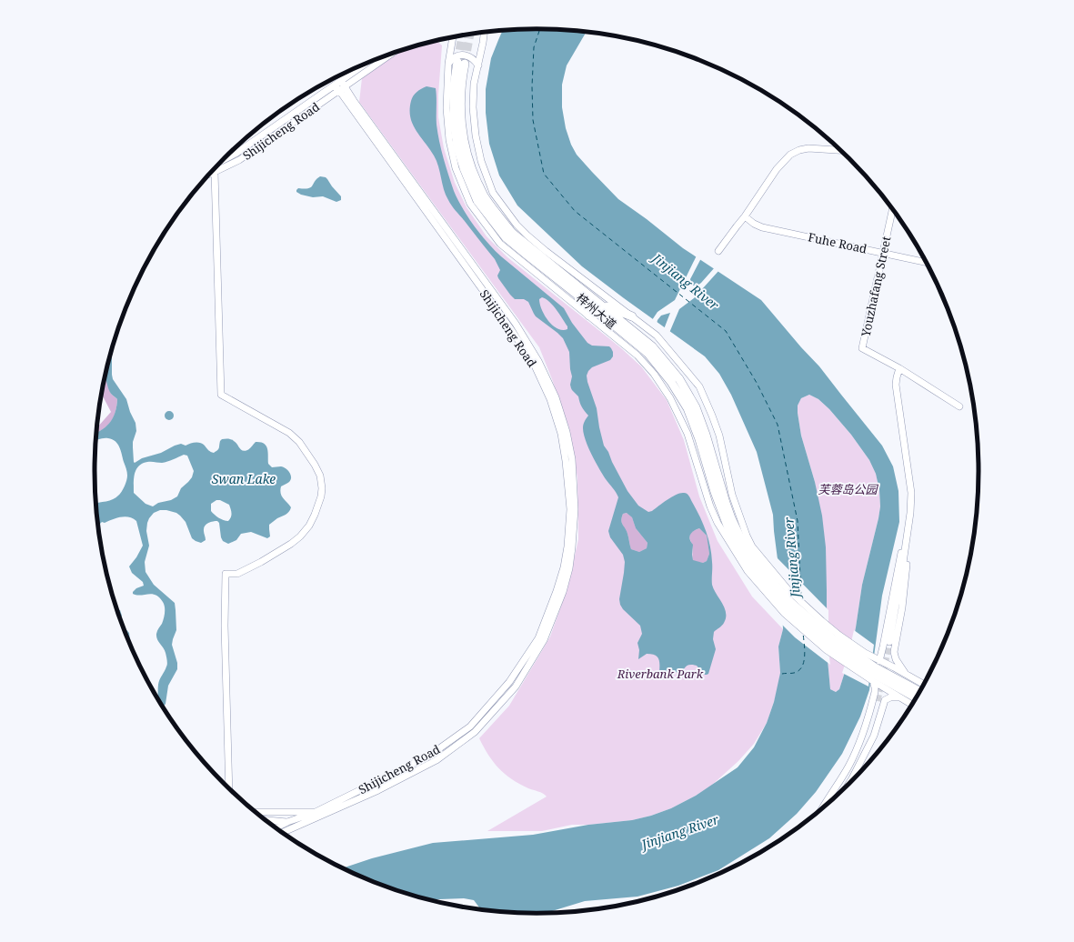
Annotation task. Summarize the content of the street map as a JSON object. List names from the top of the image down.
{
  "streets": {
    "highway": ["梓州大道"],
    "main road": ["Shijicheng Road", "Fuhe Road", "Youzhafang Street"]
  },
  "crossings": [
    ["Fuhe Road", "Youzhafang Street"]
  ],
  "water": ["Jinjiang River", "Swan Lake"],
  "parks": ["芙蓉岛公园", "Riverbank Park"]
}
